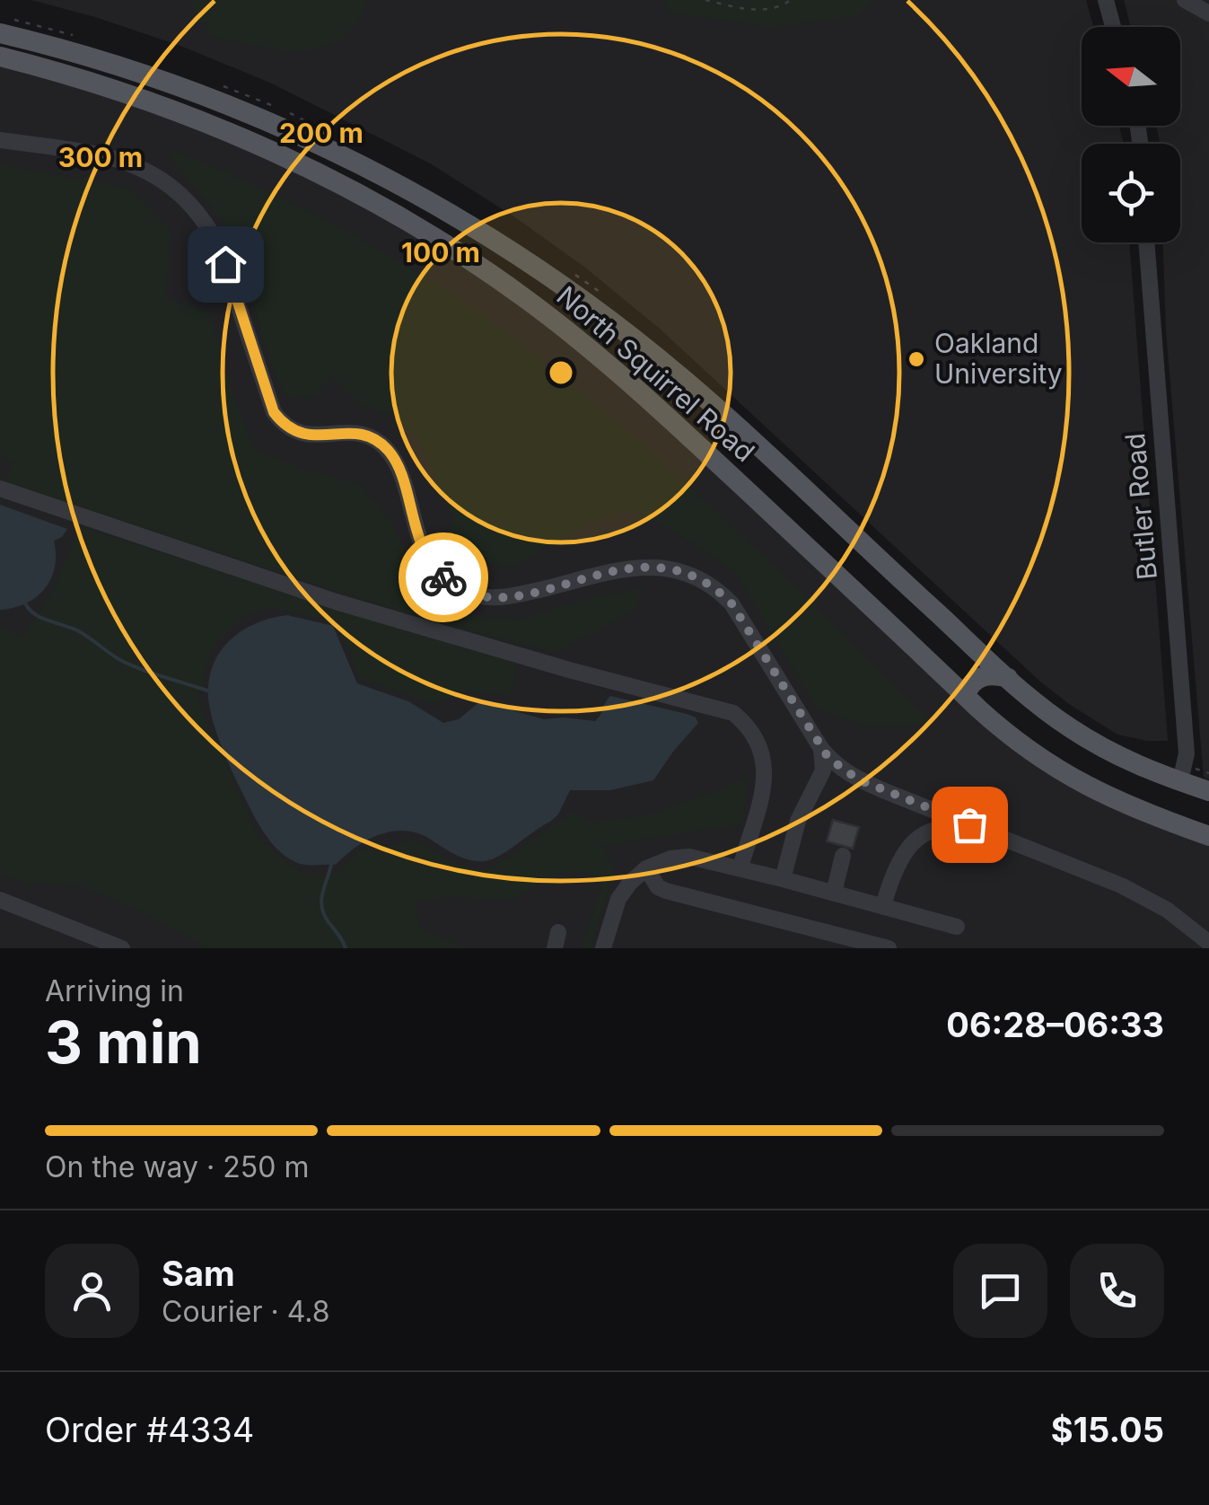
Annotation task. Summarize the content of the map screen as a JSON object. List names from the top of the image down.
{
  "streets": {
    "main road": ["North Squirrel Road"],
    "street": ["Butler Road"]
  },
  "crossings": [
    ["North Squirrel Road", "Butler Road"]
  ],
  "places": ["Oakland University"],
  "north": "left",
  "page": {
    "heading": ["3 min", "Arriving in", "06:28–06:33"],
    "panel": [
      "Sam",
      "Courier · 4.8",
      "Order #4334",
      "$15.05"
    ],
    "bar": "On the way · 250 m"
  },
  "rings": ["200 m", "300 m", "100 m"]
}
